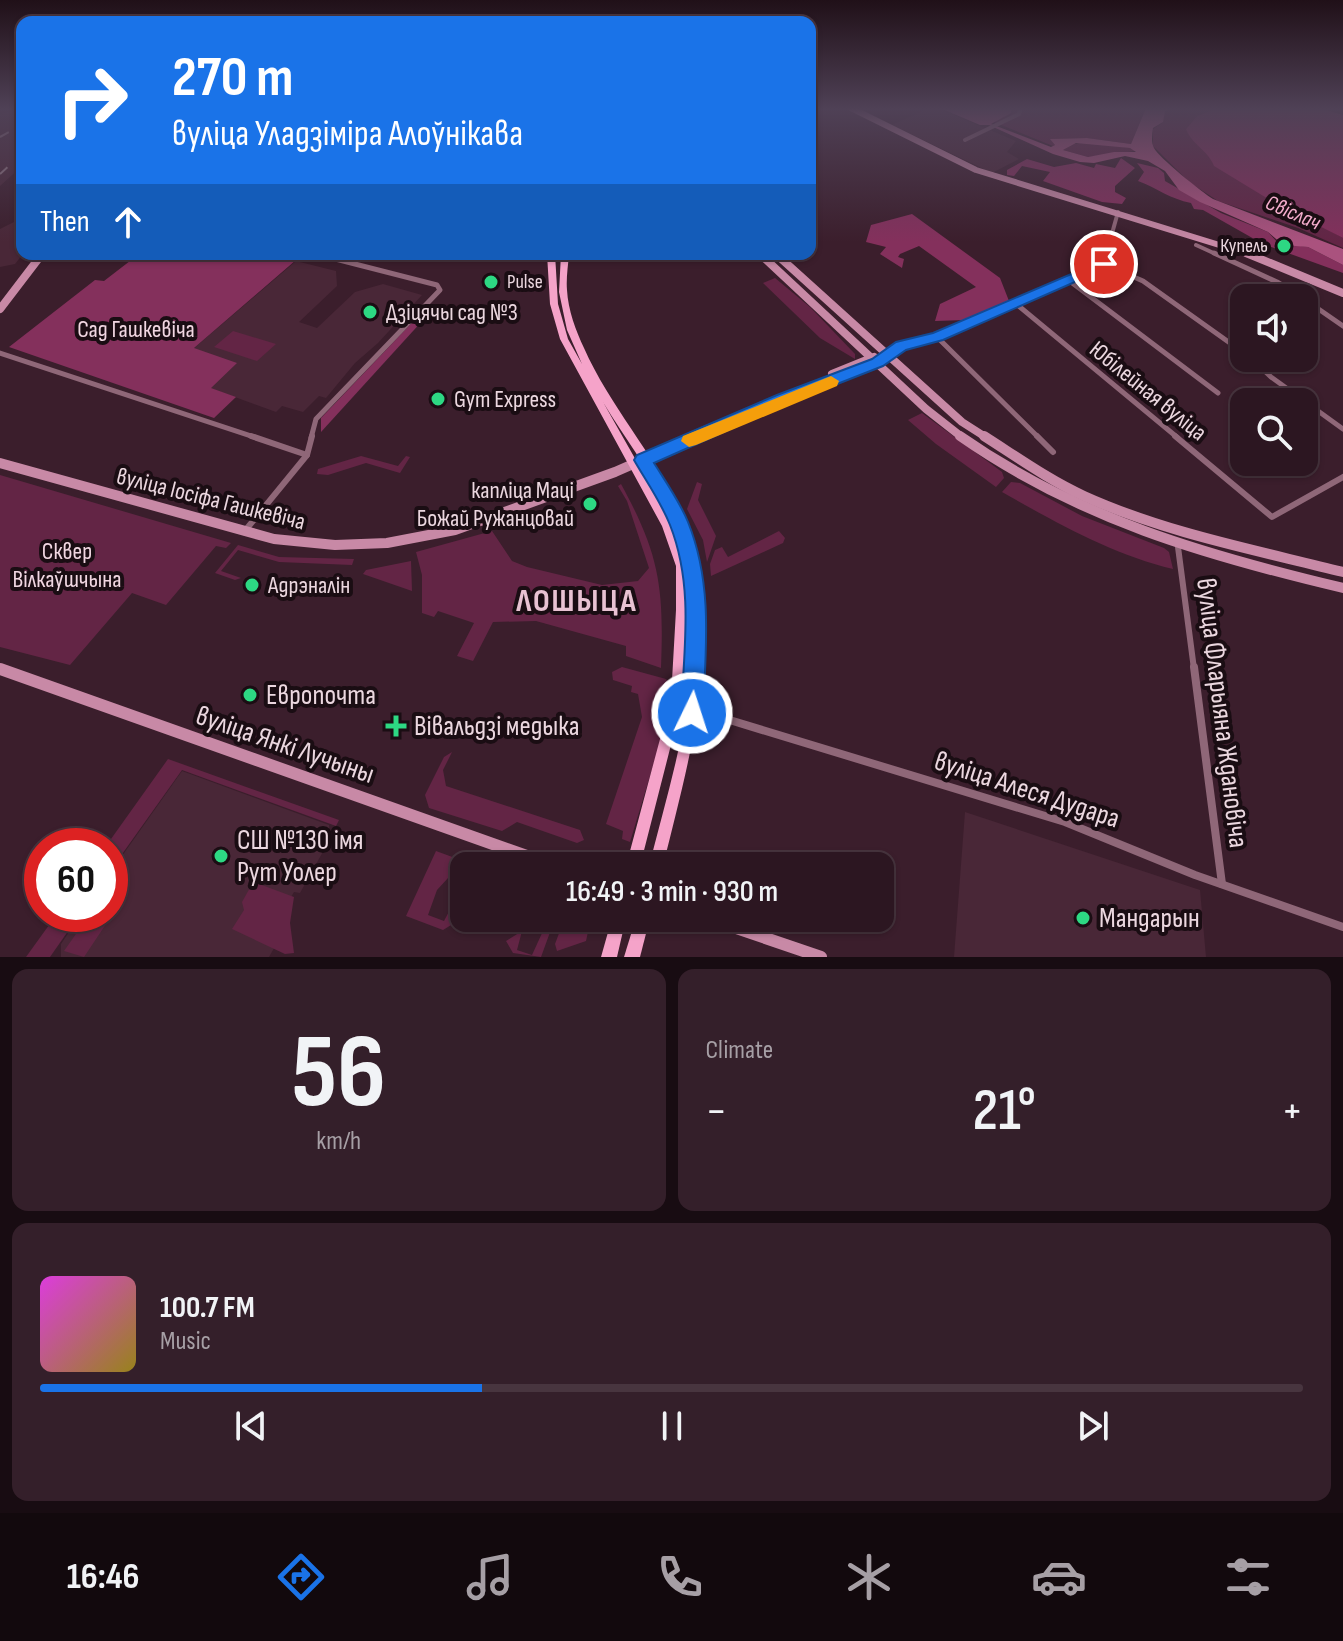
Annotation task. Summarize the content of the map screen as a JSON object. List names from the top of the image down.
{
  "streets": {
    "street": [
      "Юбілейная вуліца",
      "вуліца Іосіфа Гашкевіча",
      "вуліца Фларыяна Ждановіча",
      "вуліца Янкі Лучыны",
      "вуліца Алеся Дудара"
    ]
  },
  "crossings": [
    ["вуліца Фларыяна Ждановіча", "вуліца Алеся Дудара"]
  ],
  "districts": ["ЛОШЫЦА"],
  "water": ["Свіслач"],
  "parks": ["Сад Гашкевіча", "Сквер Вілкаўшчына"],
  "places": {
    "other": [
      "Купель",
      "Pulse",
      "Дзіцячы сад №3",
      "Gym Express",
      "капліца Маці Божай Ружанцовай",
      "Адрэналін",
      "Европочта",
      "СШ №130 імя Рут Уолер",
      "Мандарын"
    ],
    "health": ["Вівальдзі медыка"]
  },
  "page": {
    "turn": ["270 m", "вуліца Уладзіміра Алоўнікава"],
    "then": "Then",
    "limit": "60",
    "trip": "16:49 · 3 min · 930 m",
    "tile": [
      ["56", "km/h"],
      "Climate"
    ],
    "heat": ["−", "21°", "+"],
    "song": ["100.7 FM", "Music"],
    "tabs": "16:46"
  }
}
